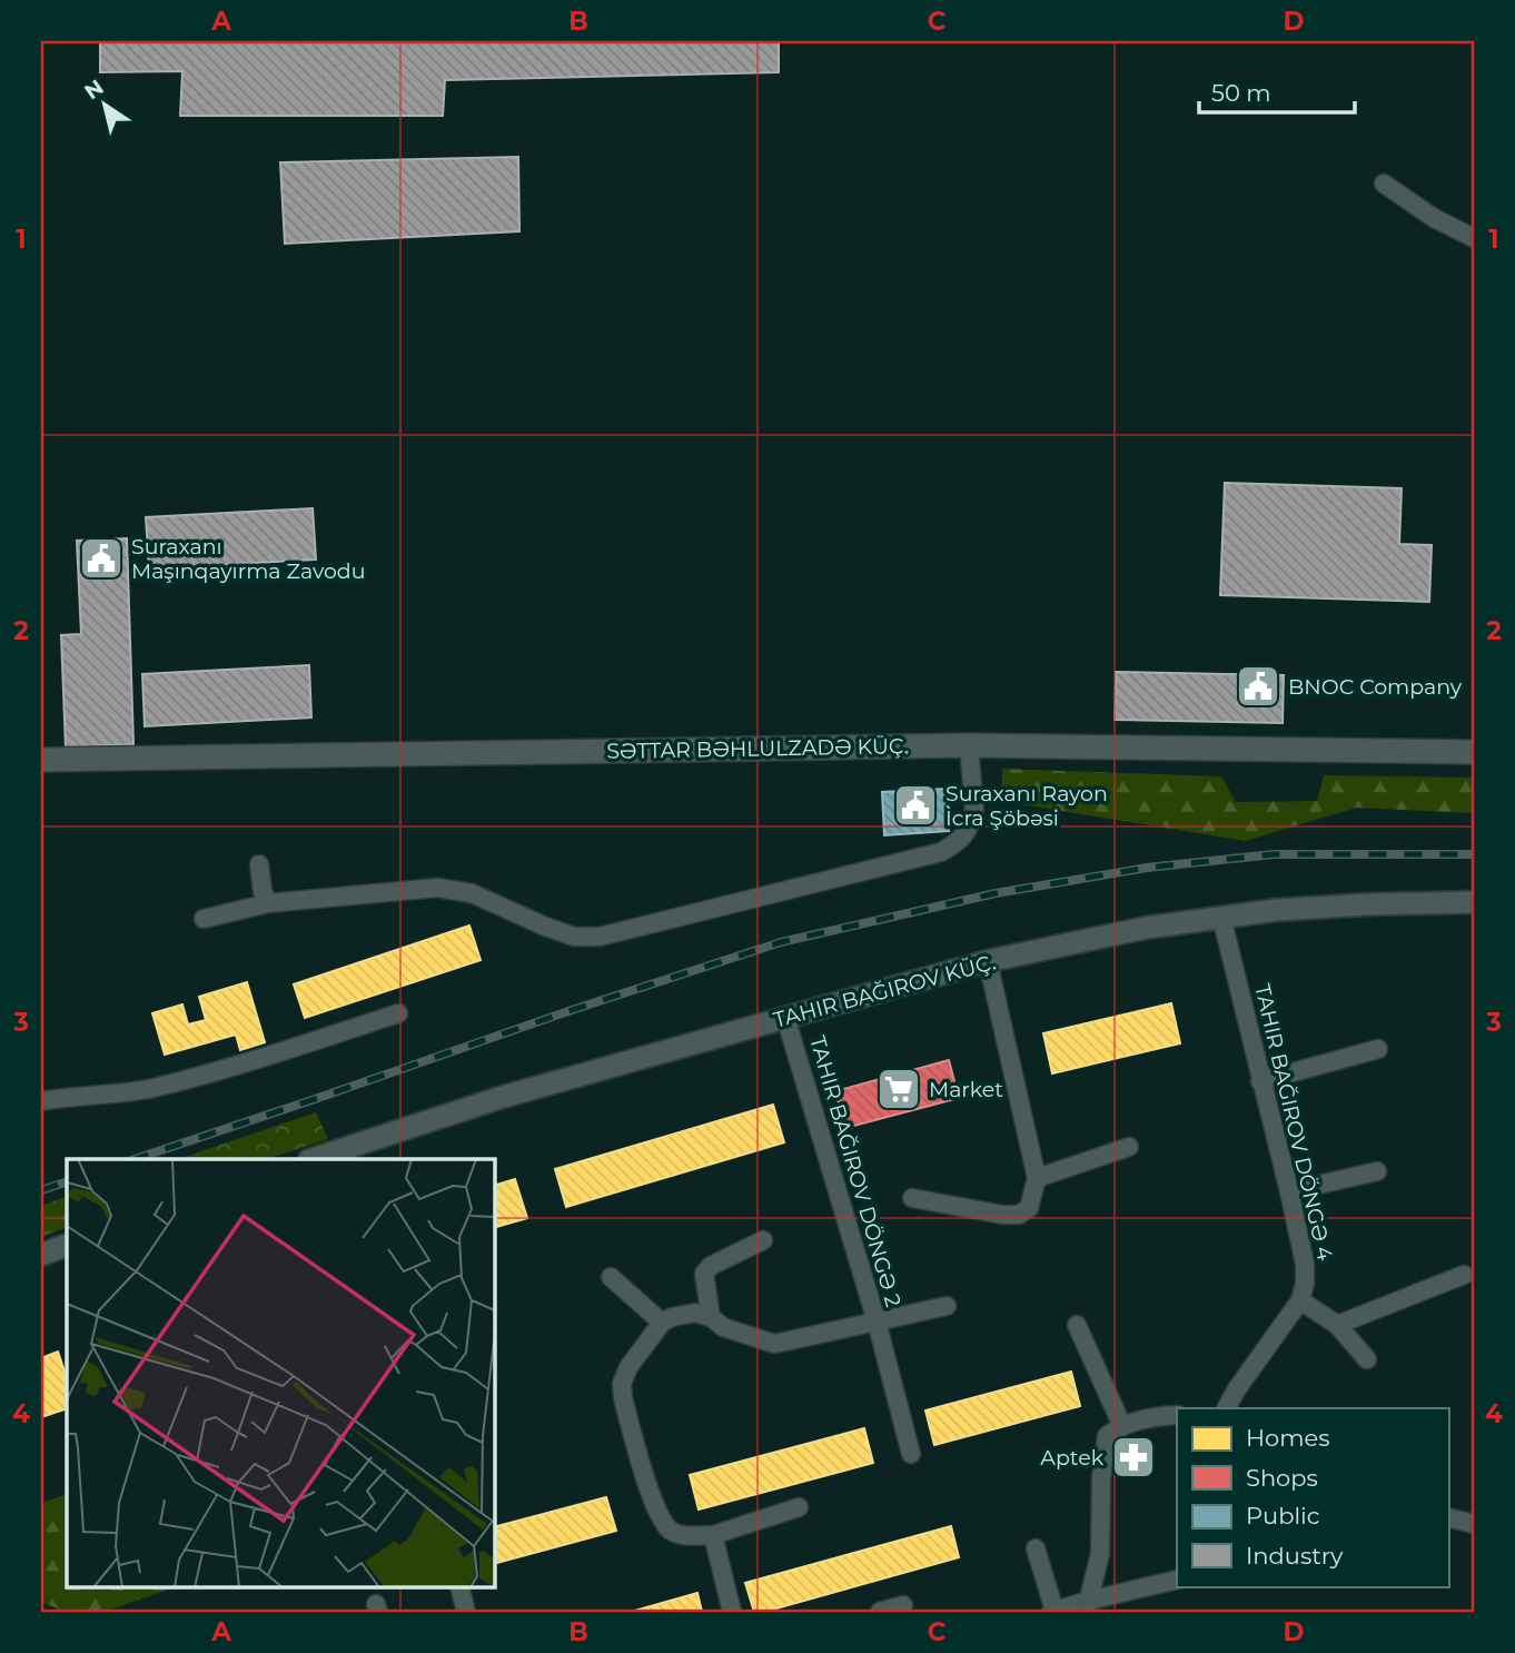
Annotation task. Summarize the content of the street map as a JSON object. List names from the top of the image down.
{
  "streets": {
    "main road": ["SƏTTAR BƏHLULZADƏ KÜÇ."]
  },
  "places": {
    "public building": ["Suraxanı Maşınqayırma Zavodu", "BNOC Company", "Suraxanı Rayon İcra Şöbəsi"],
    "supermarket": ["Market"],
    "pharmacy": ["Aptek"]
  },
  "legend": [
    "Homes",
    "Shops",
    "Public",
    "Industry"
  ],
  "scale_bar": "50 m",
  "north": "top left",
  "grid": {
    "columns": [
      "A",
      "B",
      "C",
      "D"
    ],
    "rows": [
      "1",
      "2",
      "3",
      "4"
    ]
  }
}
